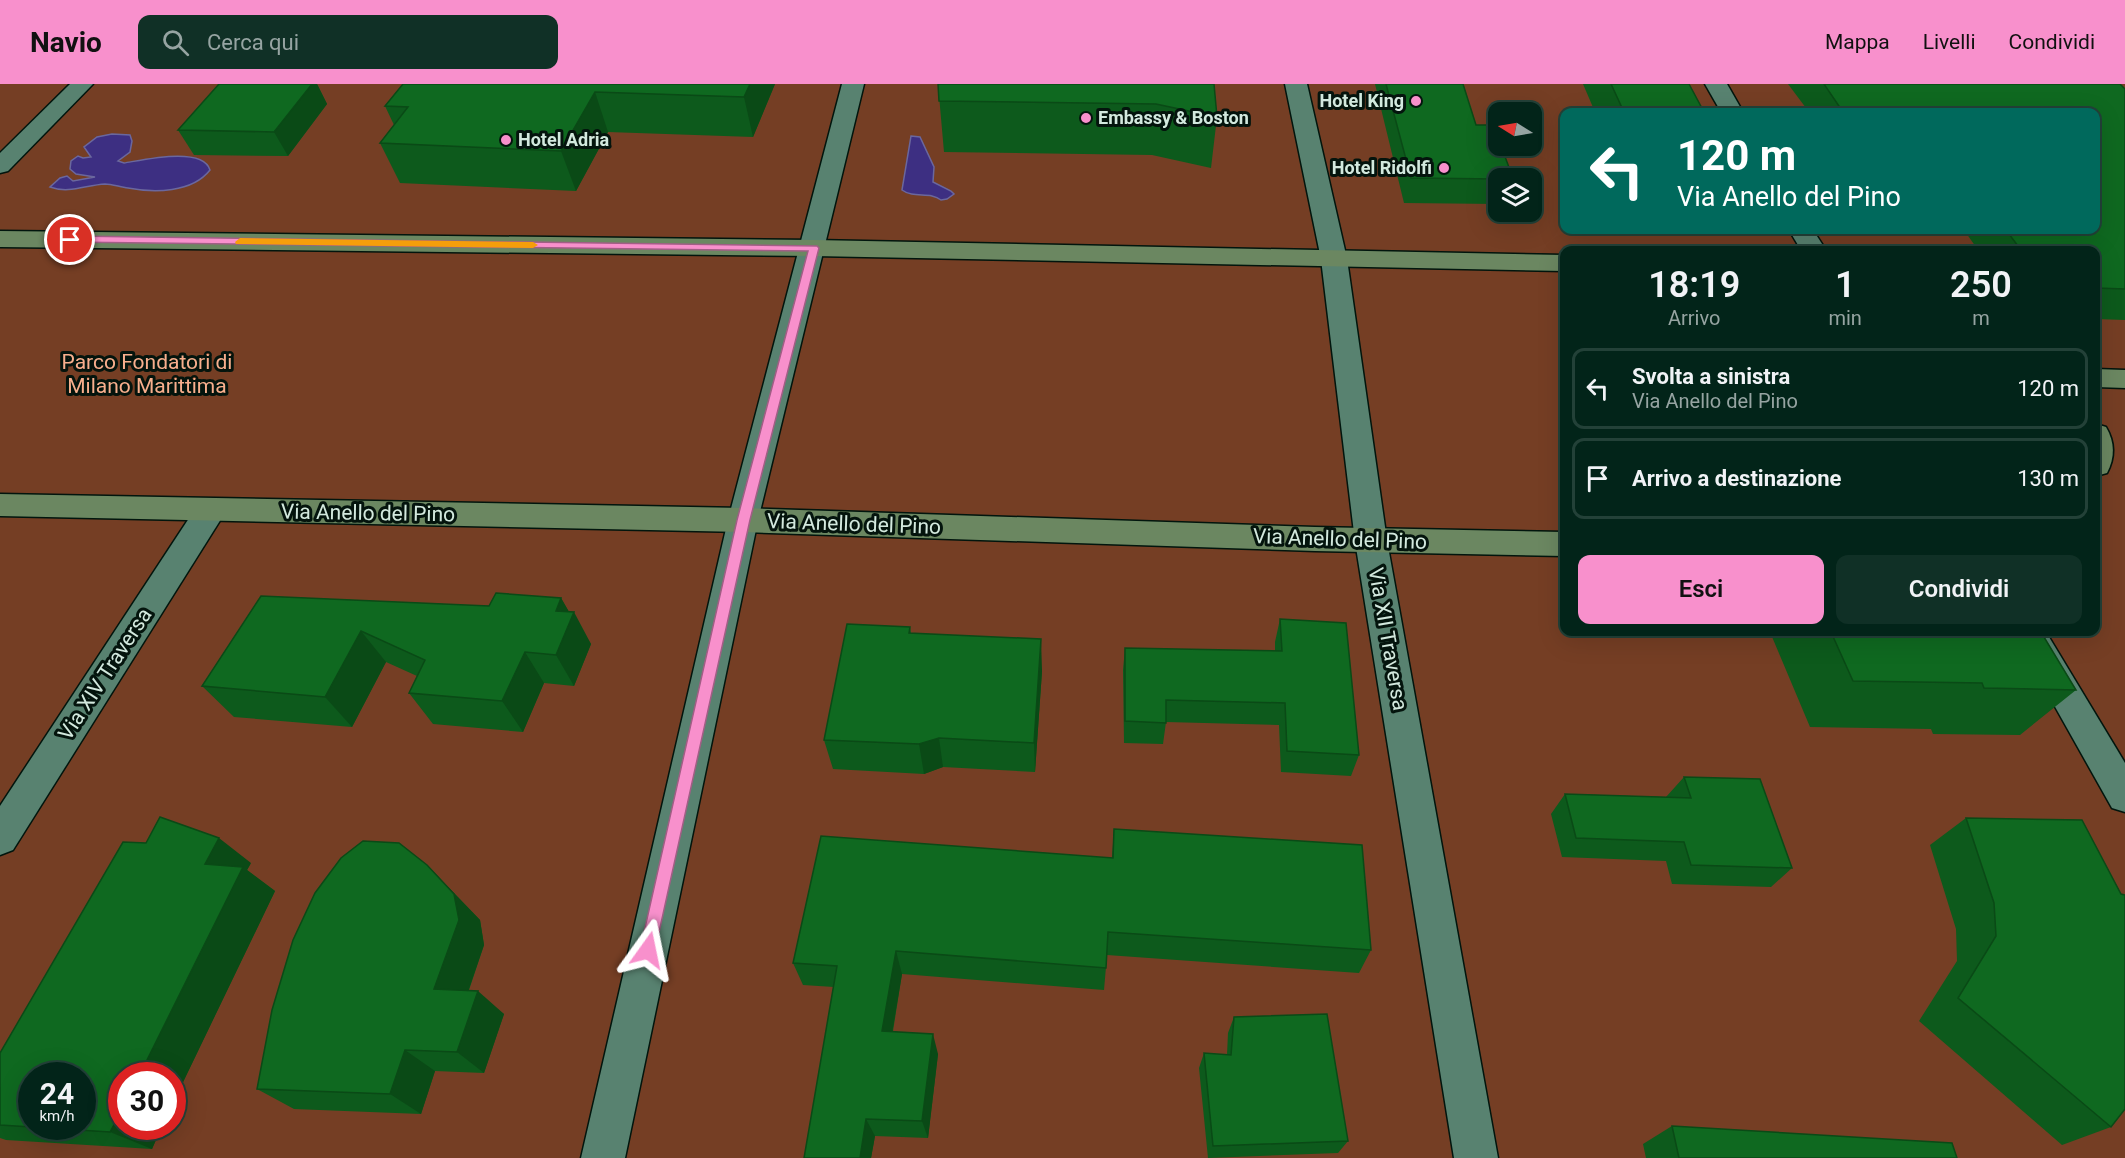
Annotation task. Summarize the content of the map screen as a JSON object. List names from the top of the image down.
{
  "streets": {
    "street": ["Via Anello del Pino", "Via XII Traversa", "Via XIV Traversa"]
  },
  "crossings": [
    ["Via Anello del Pino", "Via XII Traversa"],
    ["Via Anello del Pino", "Via XIV Traversa"]
  ],
  "parks": ["Parco Fondatori di Milano Marittima"],
  "places": [
    "Hotel King",
    "Embassy & Boston",
    "Hotel Adria",
    "Hotel Ridolfi"
  ],
  "north": "left",
  "page": {
    "header": "Navio",
    "search": "Cerca qui",
    "nav": ["Mappa", "Livelli", "Condividi"],
    "turn": ["120 m", "Via Anello del Pino"],
    "eta": [
      "18:19",
      "Arrivo",
      "1",
      "min",
      "250",
      "m"
    ],
    "list": [
      {
        "name": "Svolta a sinistra",
        "note": "Via Anello del Pino",
        "value": "120 m"
      },
      {
        "name": "Arrivo a destinazione",
        "value": "130 m"
      }
    ],
    "buttons": ["Esci", "Condividi"],
    "speed": "24 km/h",
    "limit": "30"
  }
}
